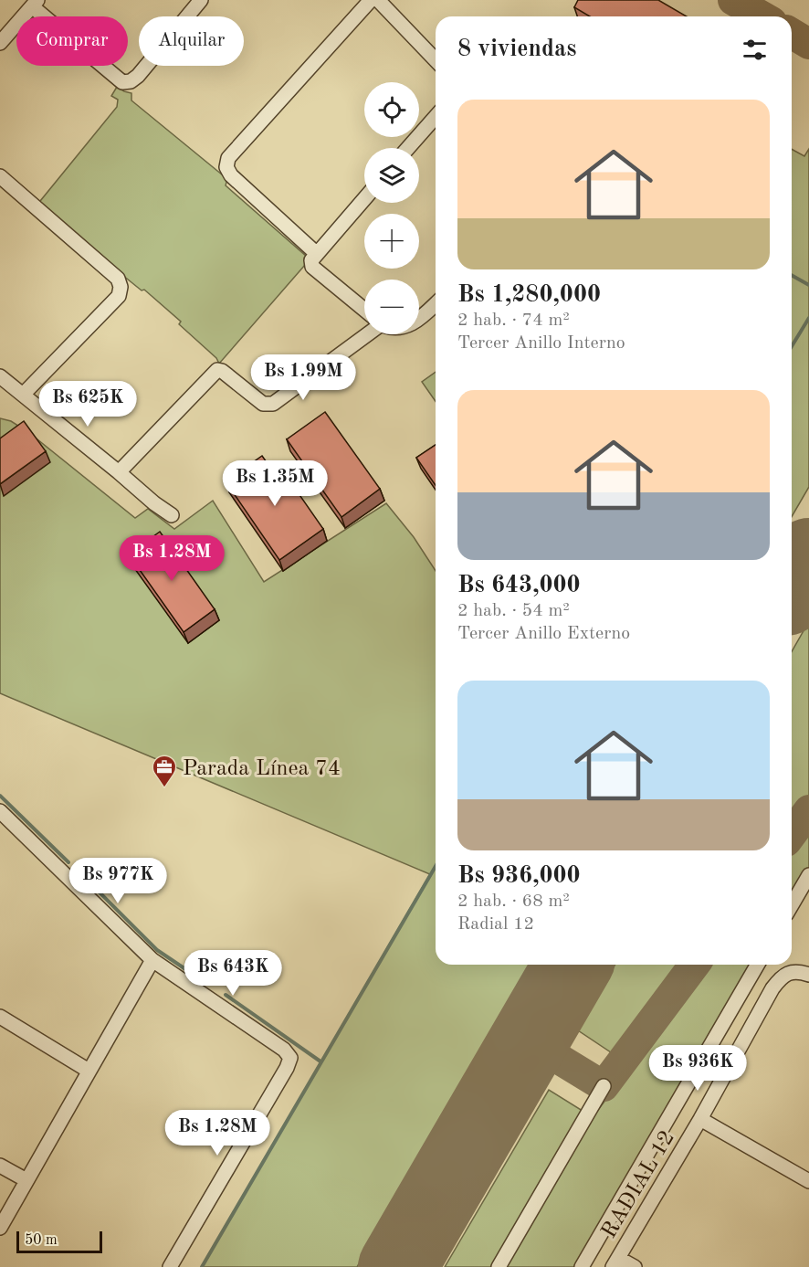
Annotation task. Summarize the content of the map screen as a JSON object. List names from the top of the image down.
{
  "streets": {
    "street": ["RADIAL 12"]
  },
  "places": {
    "office": ["Parada Línea 74"]
  },
  "scale_bar": "50 m",
  "page": {
    "chip": ["Comprar", "Alquilar"],
    "heading": "8 viviendas",
    "map_buttons": ["+", "−"],
    "list": [
      {
        "name": "Bs 1,280,000",
        "note": "2 hab. · 74 m² · Tercer Anillo Interno"
      },
      {
        "name": "Bs 643,000",
        "note": "2 hab. · 54 m² · Tercer Anillo Externo"
      },
      {
        "name": "Bs 936,000",
        "note": "2 hab. · 68 m² · Radial 12"
      }
    ],
    "price": [
      "Bs 1.99M",
      "Bs 625K",
      "Bs 1.35M",
      "Bs 1.28M",
      "Bs 977K",
      "Bs 643K",
      "Bs 936K",
      "Bs 1.28M"
    ],
    "scale": "50 m"
  }
}
